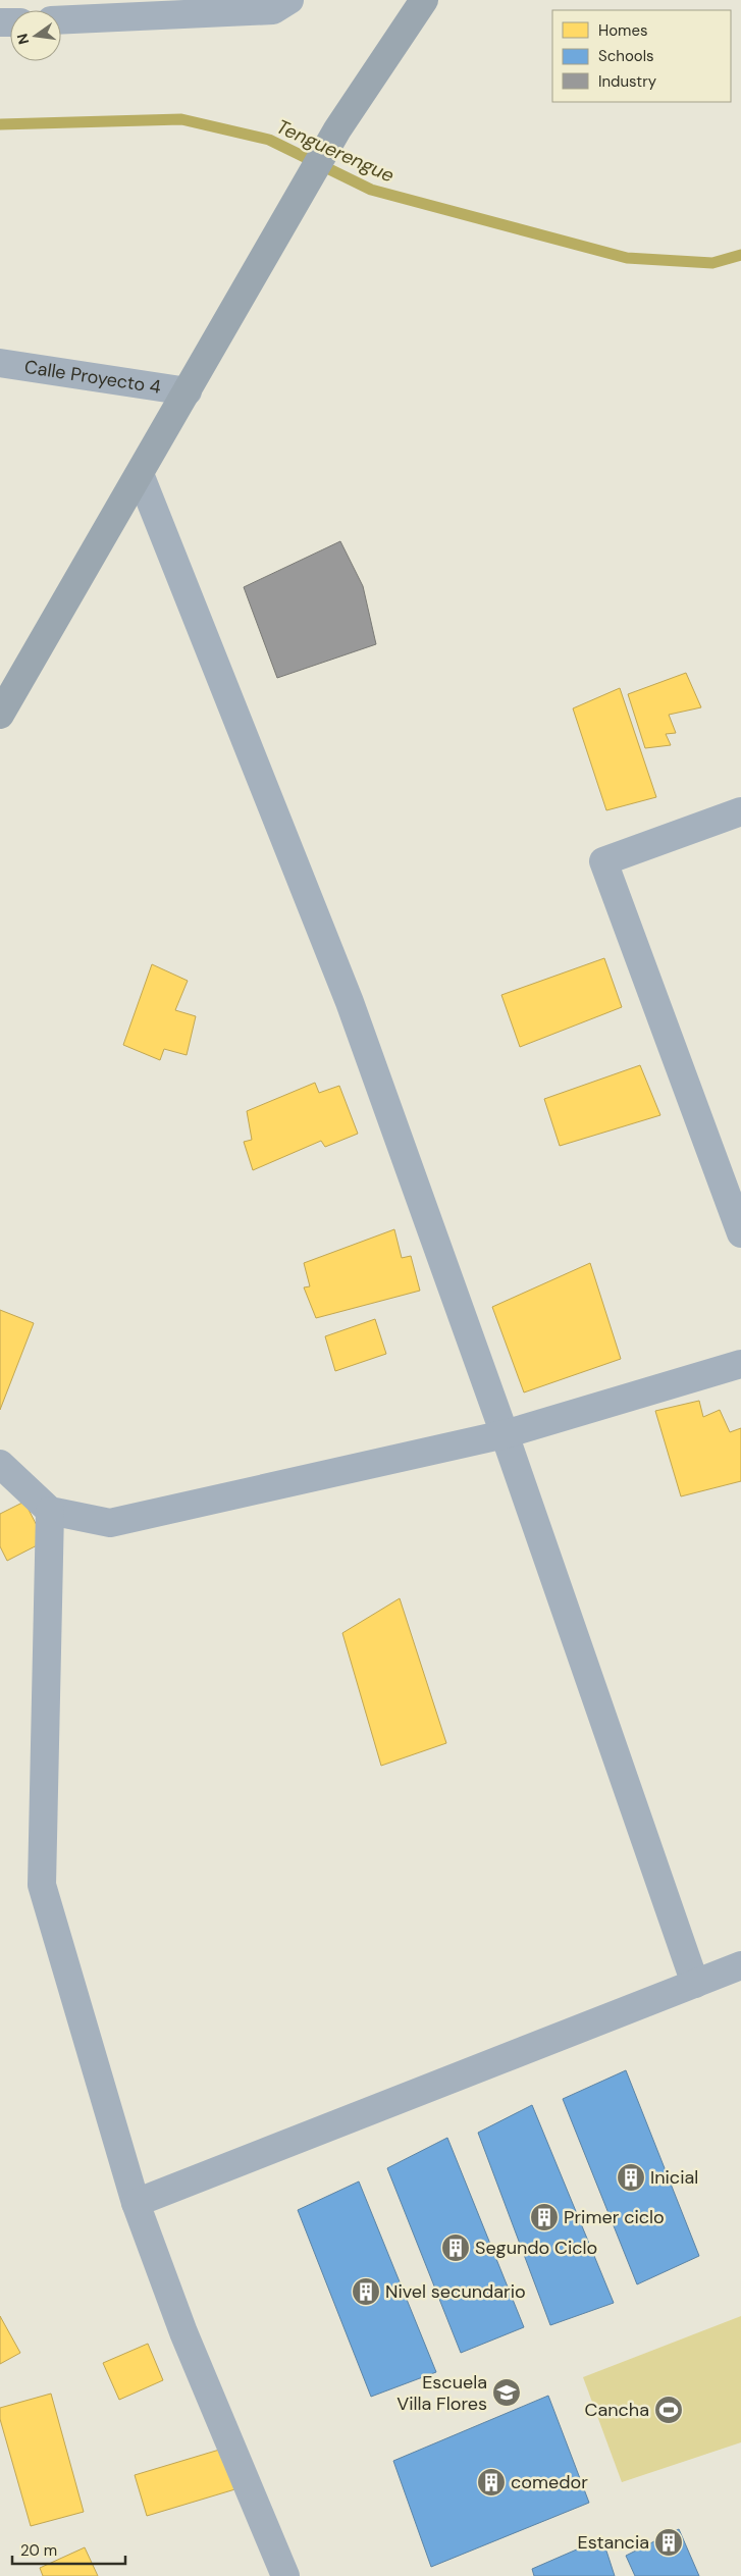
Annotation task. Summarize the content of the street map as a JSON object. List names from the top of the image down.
{
  "streets": {
    "street": ["Calle Proyecto 4"]
  },
  "water": ["Tenguerengue"],
  "places": {
    "building": [
      "Inicial",
      "Primer ciclo",
      "Segundo Ciclo",
      "Nivel secundario",
      "comedor",
      "Estancia"
    ],
    "school or university": ["Escuela Villa Flores"],
    "sports": ["Cancha"]
  },
  "legend": ["Homes", "Schools", "Industry"],
  "scale_bar": "20 m",
  "north": "left"
}
